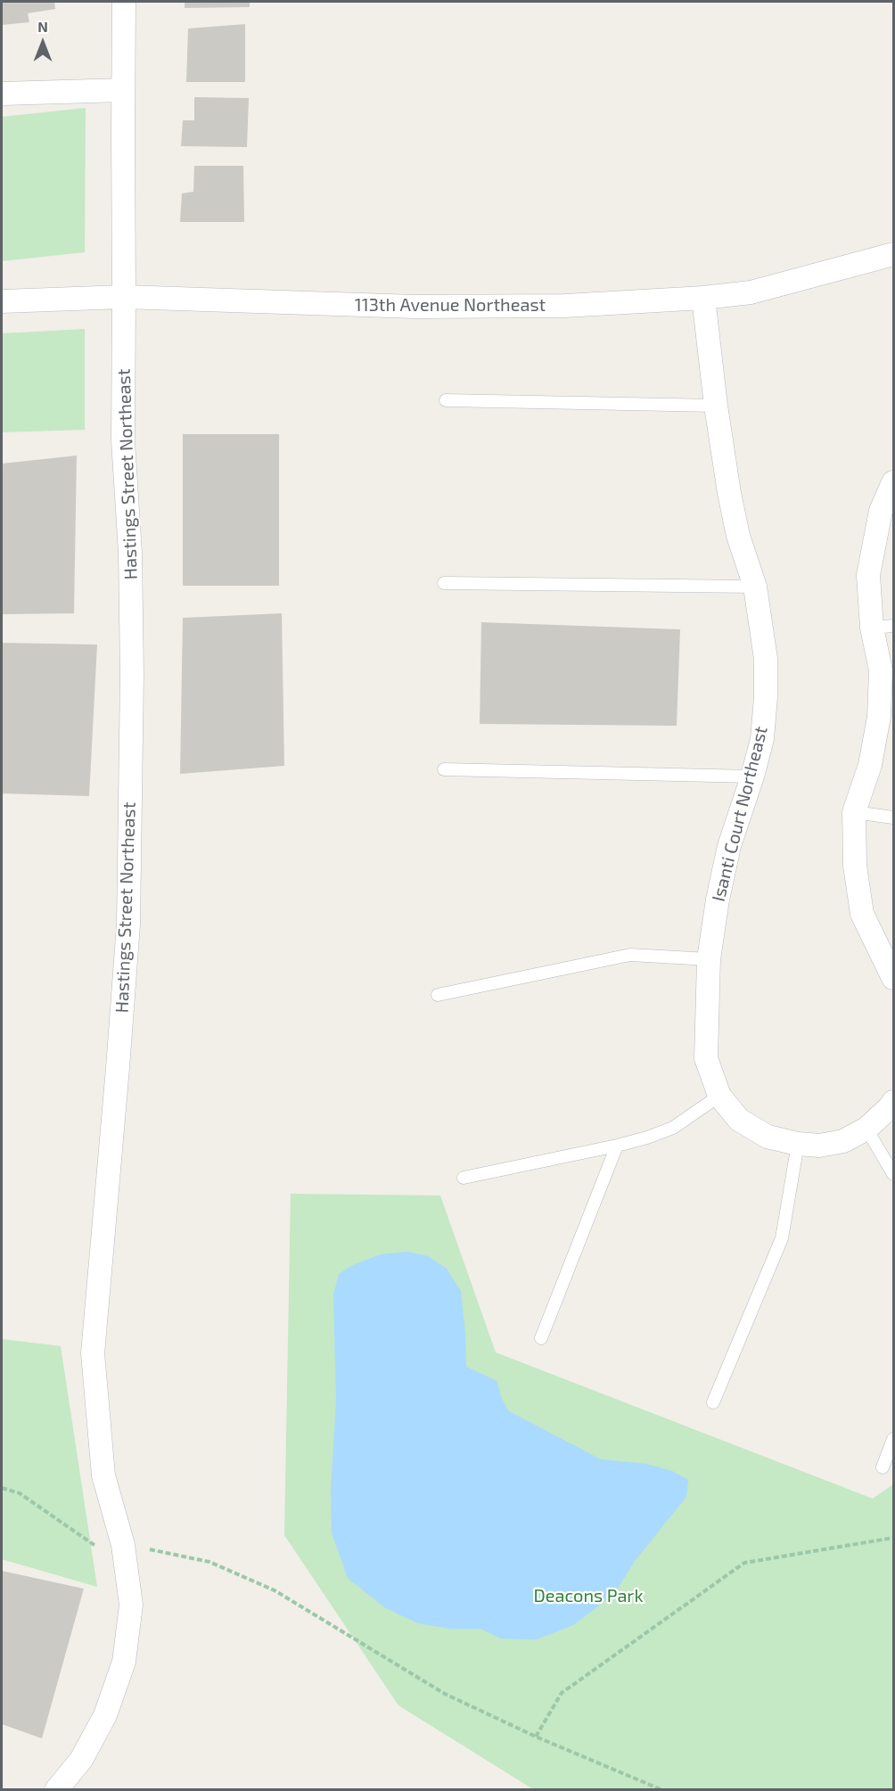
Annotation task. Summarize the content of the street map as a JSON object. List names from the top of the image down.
{
  "streets": {
    "street": ["113th Avenue Northeast", "Hastings Street Northeast", "Isanti Court Northeast"]
  },
  "crossings": [
    ["113th Avenue Northeast", "Hastings Street Northeast"],
    ["113th Avenue Northeast", "Isanti Court Northeast"]
  ],
  "parks": ["Deacons Park"],
  "north": "top"
}
